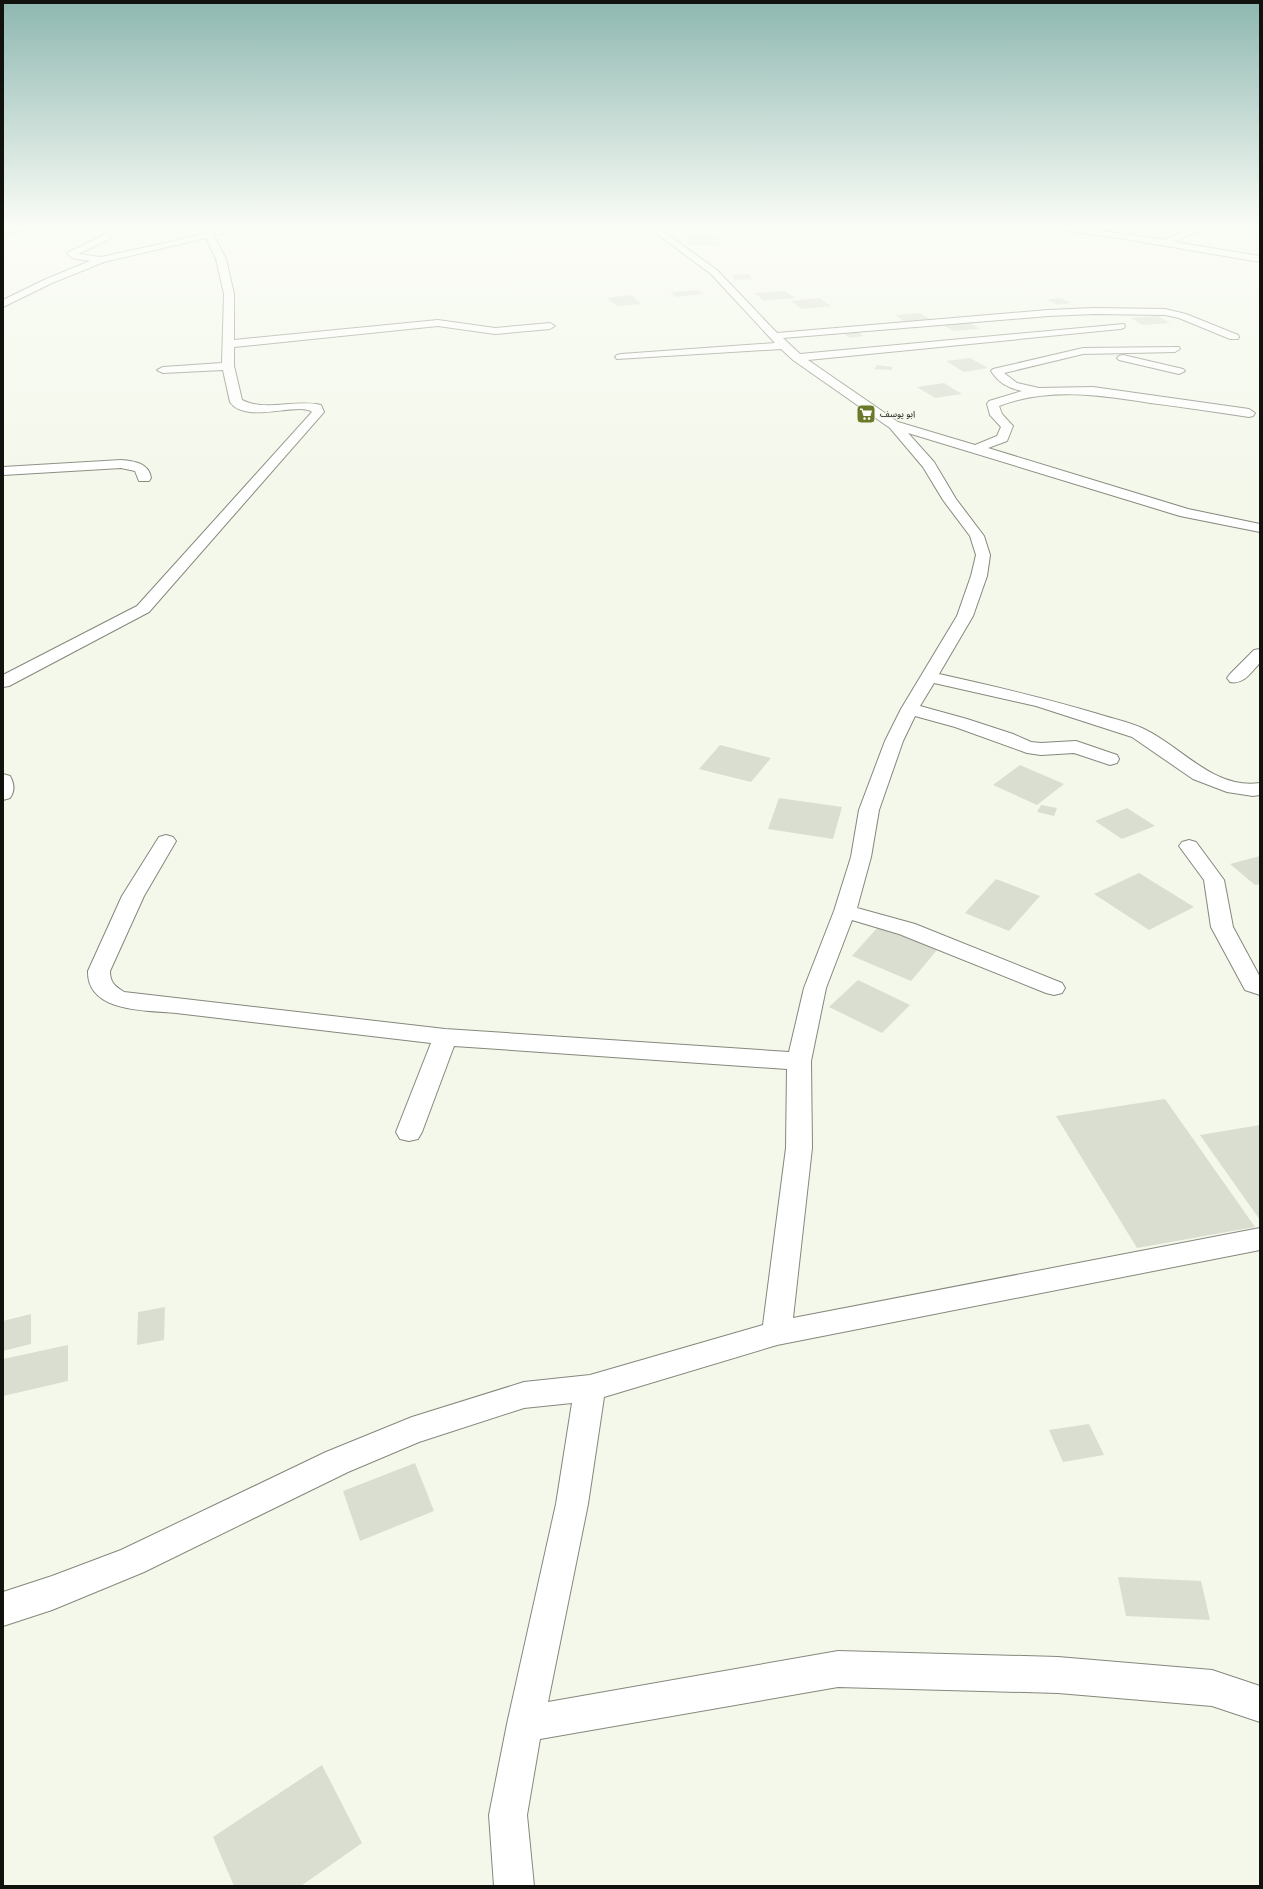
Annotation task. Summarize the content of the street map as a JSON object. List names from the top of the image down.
{
  "places": {
    "supermarket": ["ابو يوسف"]
  }
}
